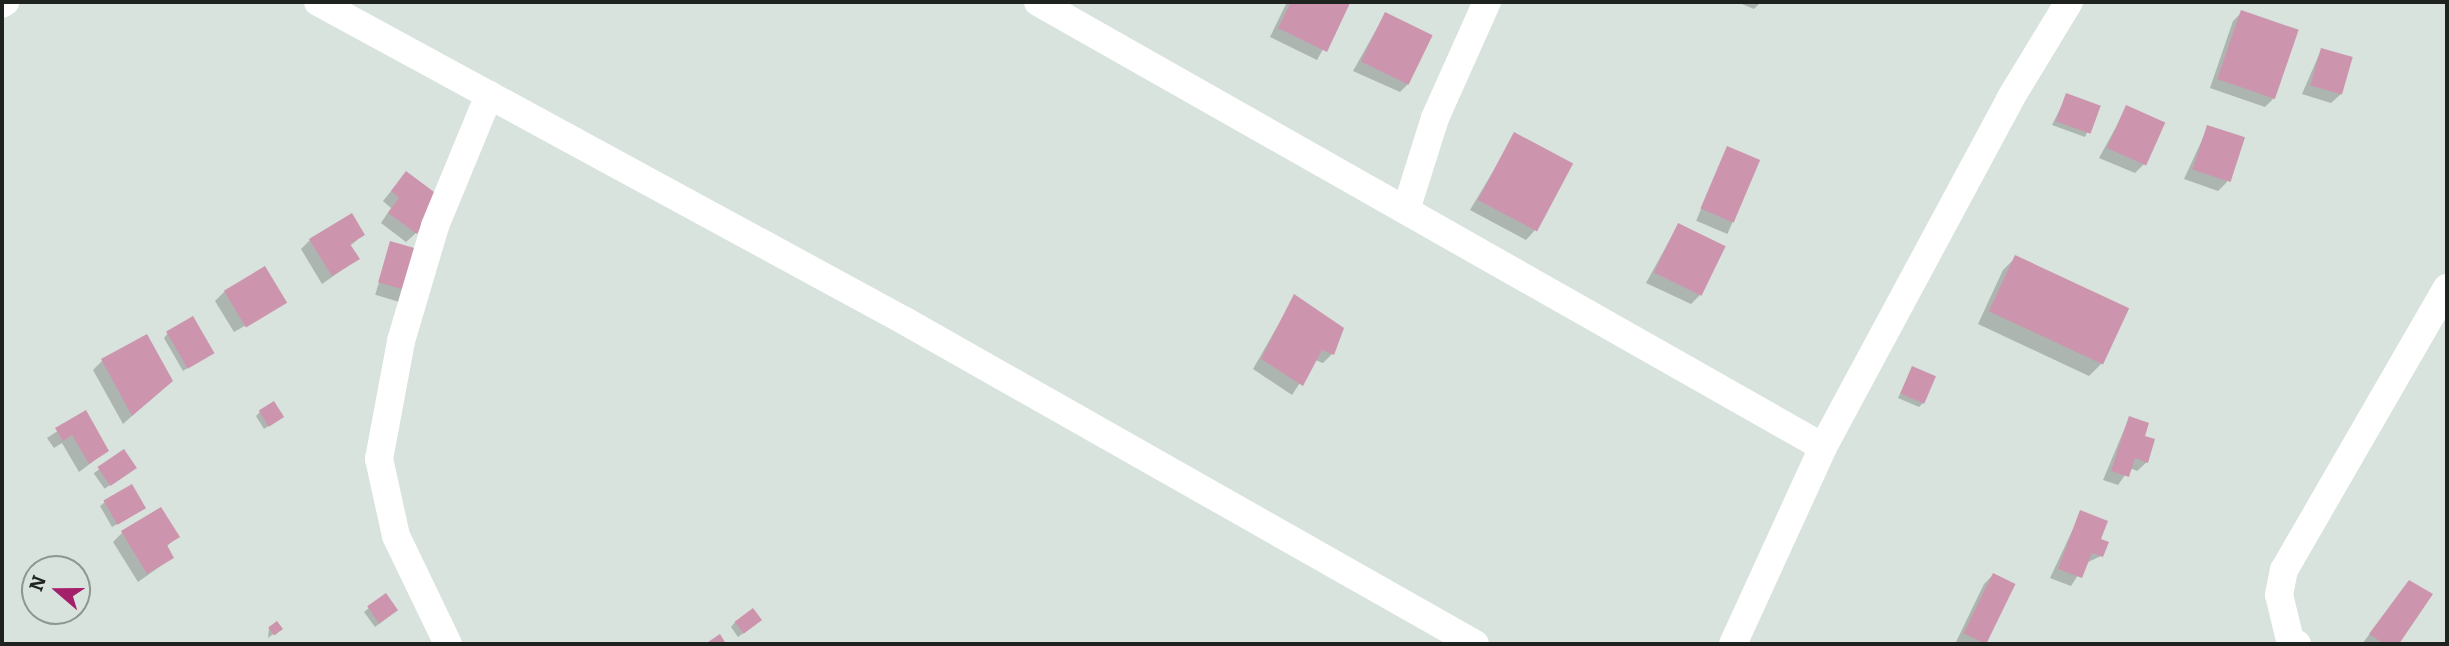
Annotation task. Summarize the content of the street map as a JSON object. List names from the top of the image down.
{
  "north": "left"
}
